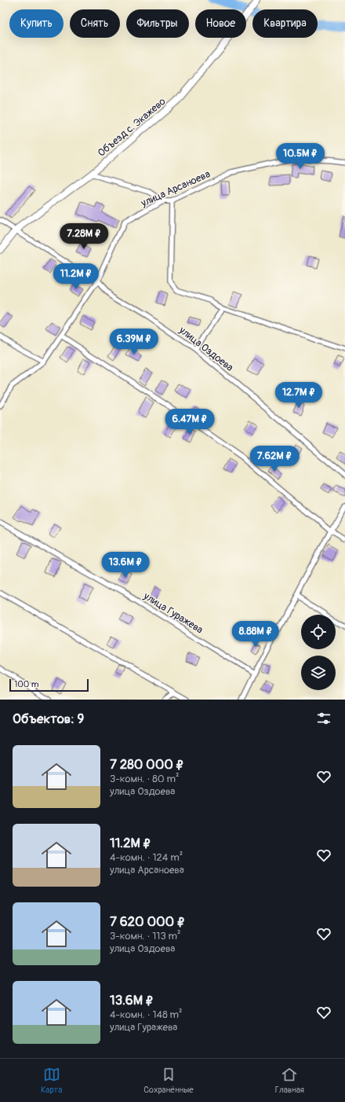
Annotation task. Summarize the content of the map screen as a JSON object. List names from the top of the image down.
{
  "streets": {
    "main road": ["Объезд с. Экажево"],
    "street": ["улица Арсаноева", "улица Оздоева", "улица Гуражева"]
  },
  "crossings": [
    ["Объезд с. Экажево", "улица Оздоева"],
    ["улица Арсаноева", "улица Оздоева"]
  ],
  "scale_bar": "100 m",
  "page": {
    "chip": [
      "Купить",
      "Снять",
      "Фильтры",
      "Новое",
      "Квартира"
    ],
    "price": [
      "10.5M ₽",
      "7.28M ₽",
      "11.2M ₽",
      "6.39M ₽",
      "12.7M ₽",
      "6.47M ₽",
      "7.62M ₽",
      "13.6M ₽",
      "8.88M ₽"
    ],
    "scale": "100 m",
    "heading": "Объектов: 9",
    "list": [
      {
        "name": "7 280 000 ₽",
        "note": "3-комн. · 80 m² · улица Оздоева"
      },
      {
        "name": "11.2M ₽",
        "note": "4-комн. · 124 m² · улица Арсаноева"
      },
      {
        "name": "7 620 000 ₽",
        "note": "3-комн. · 113 m² · улица Оздоева"
      },
      {
        "name": "13.6M ₽",
        "note": "4-комн. · 148 m² · улица Гуражева"
      }
    ],
    "tabs": ["Карта", "Сохранённые", "Главная"]
  }
}
